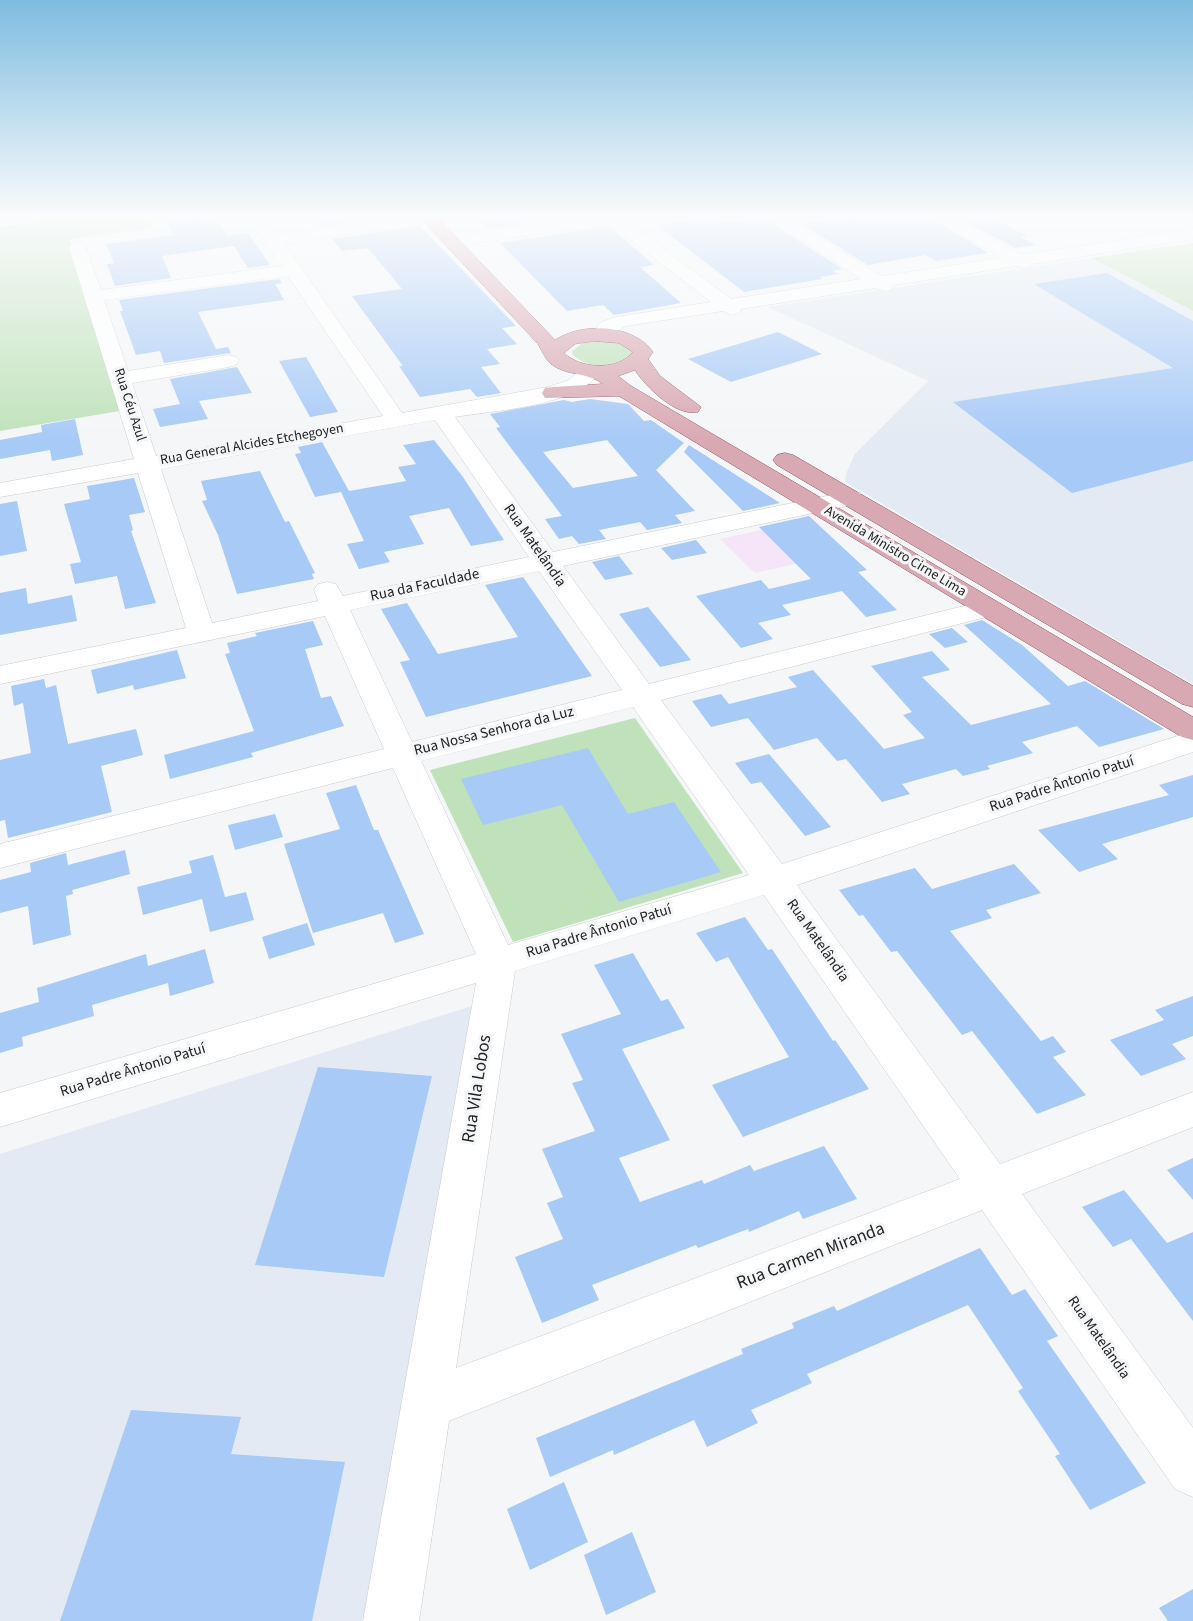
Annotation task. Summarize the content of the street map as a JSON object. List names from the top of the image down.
{
  "streets": {
    "main road": ["Avenida Ministro Cirne Lima"],
    "street": [
      "Rua Céu Azul",
      "Rua General Alcides Etchegoyen",
      "Rua Matelândia",
      "Rua da Faculdade",
      "Rua Nossa Senhora da Luz",
      "Rua Padre Ântonio Patuí",
      "Rua Vila Lobos",
      "Rua Carmen Miranda"
    ]
  },
  "crossings": [
    ["Rua Céu Azul", "Rua General Alcides Etchegoyen"],
    ["Rua Céu Azul", "Rua da Faculdade"],
    ["Rua General Alcides Etchegoyen", "Rua Matelândia"],
    ["Rua General Alcides Etchegoyen", "Avenida Ministro Cirne Lima"],
    ["Rua Matelândia", "Rua da Faculdade"],
    ["Rua Matelândia", "Rua Nossa Senhora da Luz"],
    ["Rua Matelândia", "Rua Padre Ântonio Patuí"],
    ["Rua Matelândia", "Rua Carmen Miranda"],
    ["Avenida Ministro Cirne Lima", "Rua da Faculdade"],
    ["Avenida Ministro Cirne Lima", "Rua Nossa Senhora da Luz"],
    ["Rua Padre Ântonio Patuí", "Rua Vila Lobos"],
    ["Rua Vila Lobos", "Rua Carmen Miranda"]
  ]
}
